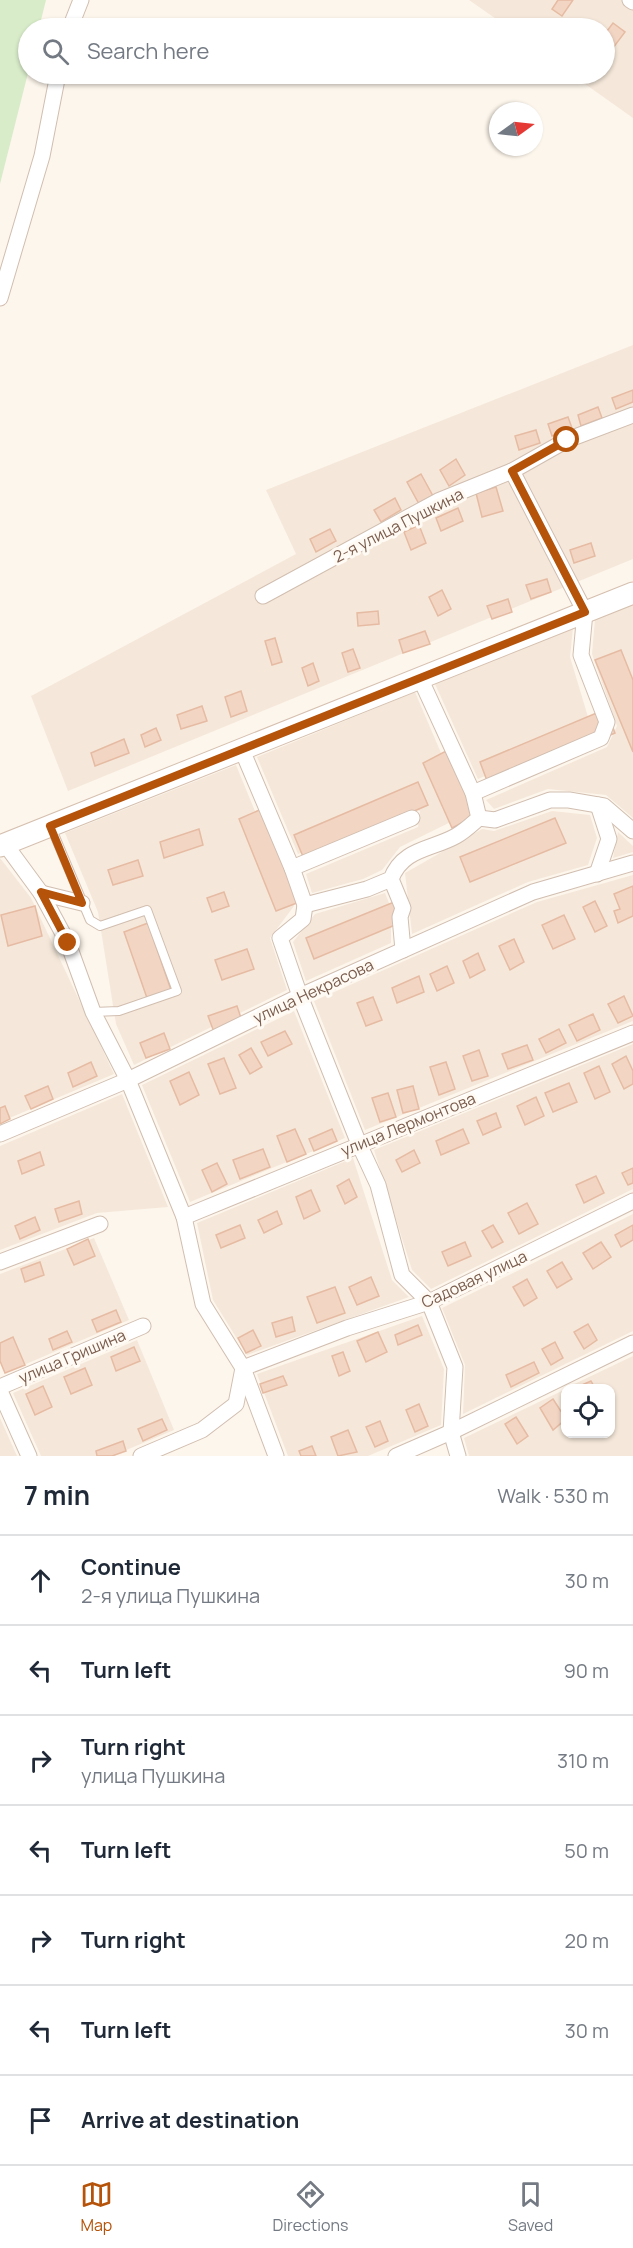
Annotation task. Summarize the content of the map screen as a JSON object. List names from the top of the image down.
{
  "streets": {
    "street": [
      "2-я улица Пушкина",
      "улица Некрасова",
      "улица Лермонтова",
      "Садовая улица",
      "улица Гришина"
    ]
  },
  "north": "right",
  "page": {
    "search": "Search here",
    "heading": ["7 min", "Walk · 530 m"],
    "list": [
      ["Continue", "2-я улица Пушкина", "30 m"],
      ["Turn left", "90 m"],
      ["Turn right", "улица Пушкина", "310 m"],
      ["Turn left", "50 m"],
      ["Turn right", "20 m"],
      ["Turn left", "30 m"],
      "Arrive at destination"
    ],
    "nav": ["Map", "Directions", "Saved"]
  }
}
